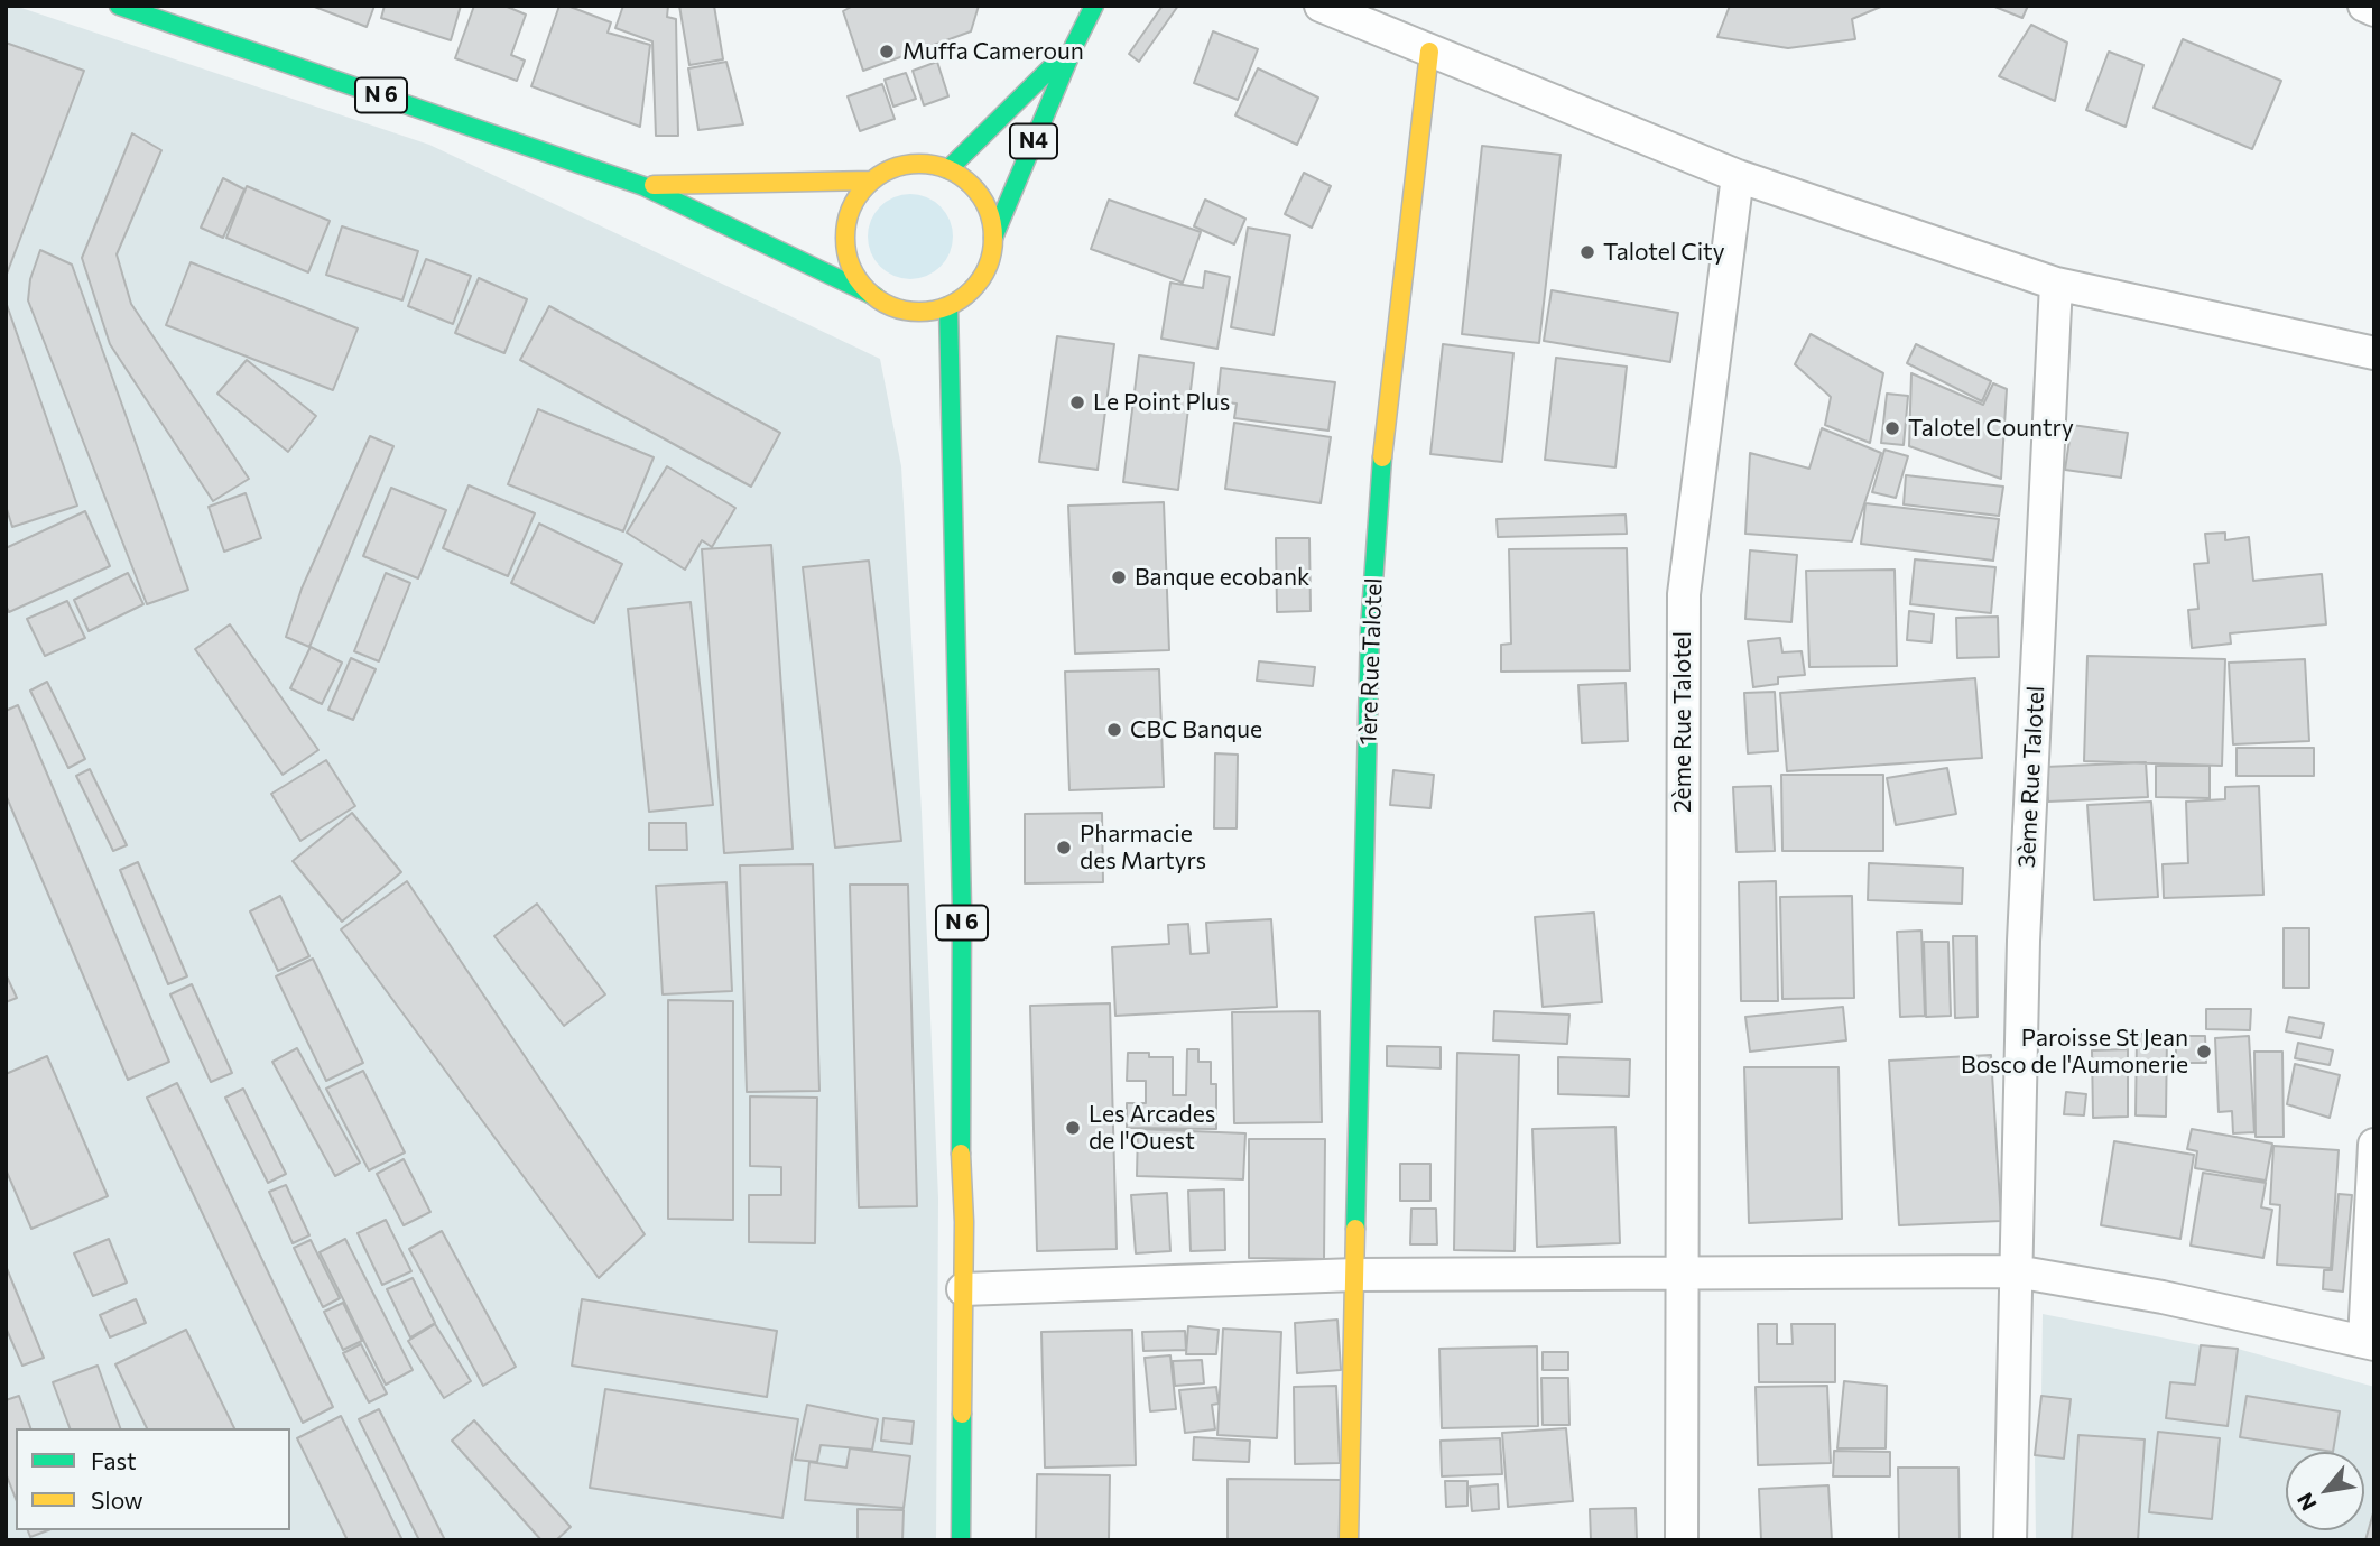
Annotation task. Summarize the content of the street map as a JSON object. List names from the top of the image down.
{
  "streets": {
    "main road": ["N 6", "N4", "1ère Rue Talotel"],
    "street": ["2ème Rue Talotel", "3ème Rue Talotel"]
  },
  "crossings": [
    ["N 6", "N4"]
  ],
  "places": [
    "Muffa Cameroun",
    "Talotel City",
    "Le Point Plus",
    "Talotel Country",
    "Banque ecobank",
    "CBC Banque",
    "Pharmacie des Martyrs",
    "Paroisse St Jean Bosco de l'Aumonerie",
    "Les Arcades de l'Ouest"
  ],
  "legend": ["Fast", "Slow"],
  "north": "bottom left"
}
